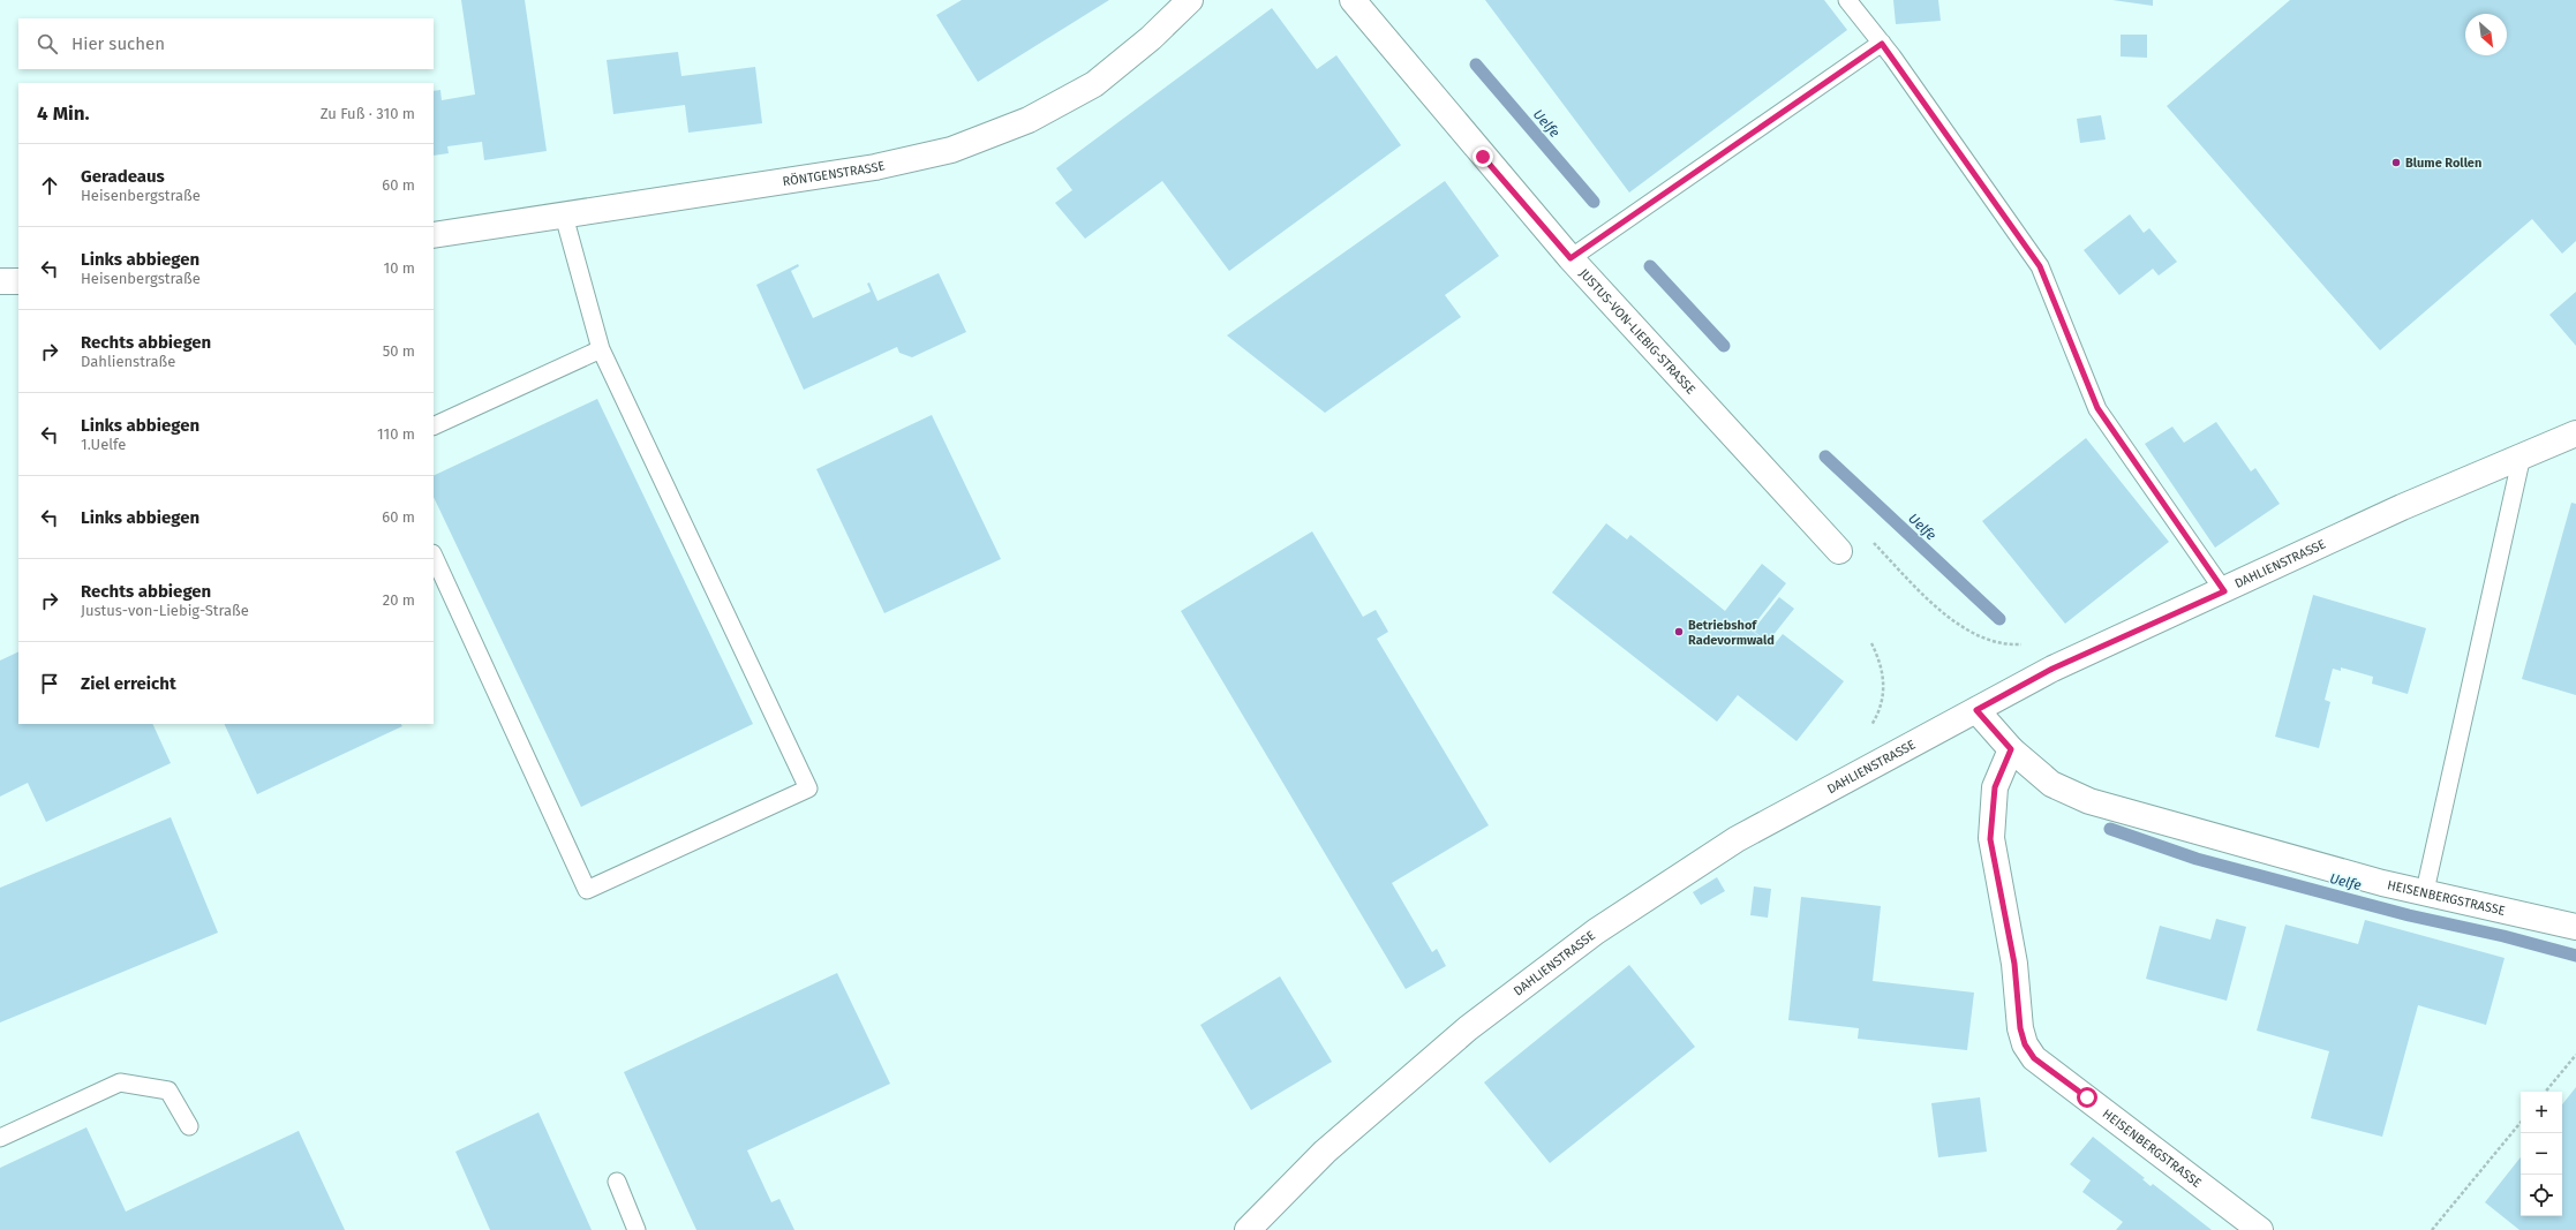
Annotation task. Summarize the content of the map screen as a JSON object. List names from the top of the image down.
{
  "streets": {
    "street": [
      "RÖNTGENSTRASSE",
      "JUSTUS-VON-LIEBIG-STRASSE",
      "DAHLIENSTRASSE",
      "HEISENBERGSTRASSE"
    ]
  },
  "crossings": [
    ["DAHLIENSTRASSE", "HEISENBERGSTRASSE"]
  ],
  "water": ["Uelfe"],
  "places": ["Blume Rollen", "Betriebshof Radevormwald"],
  "north": "bottom right",
  "page": {
    "search": "Hier suchen",
    "heading": ["4 Min.", "Zu Fuß · 310 m"],
    "list": [
      ["Geradeaus", "Heisenbergstraße", "60 m"],
      ["Links abbiegen", "Heisenbergstraße", "10 m"],
      ["Rechts abbiegen", "Dahlienstraße", "50 m"],
      ["Links abbiegen", "1.Uelfe", "110 m"],
      ["Links abbiegen", "60 m"],
      ["Rechts abbiegen", "Justus-von-Liebig-Straße", "20 m"],
      "Ziel erreicht"
    ],
    "map_buttons": ["+", "−"]
  }
}
